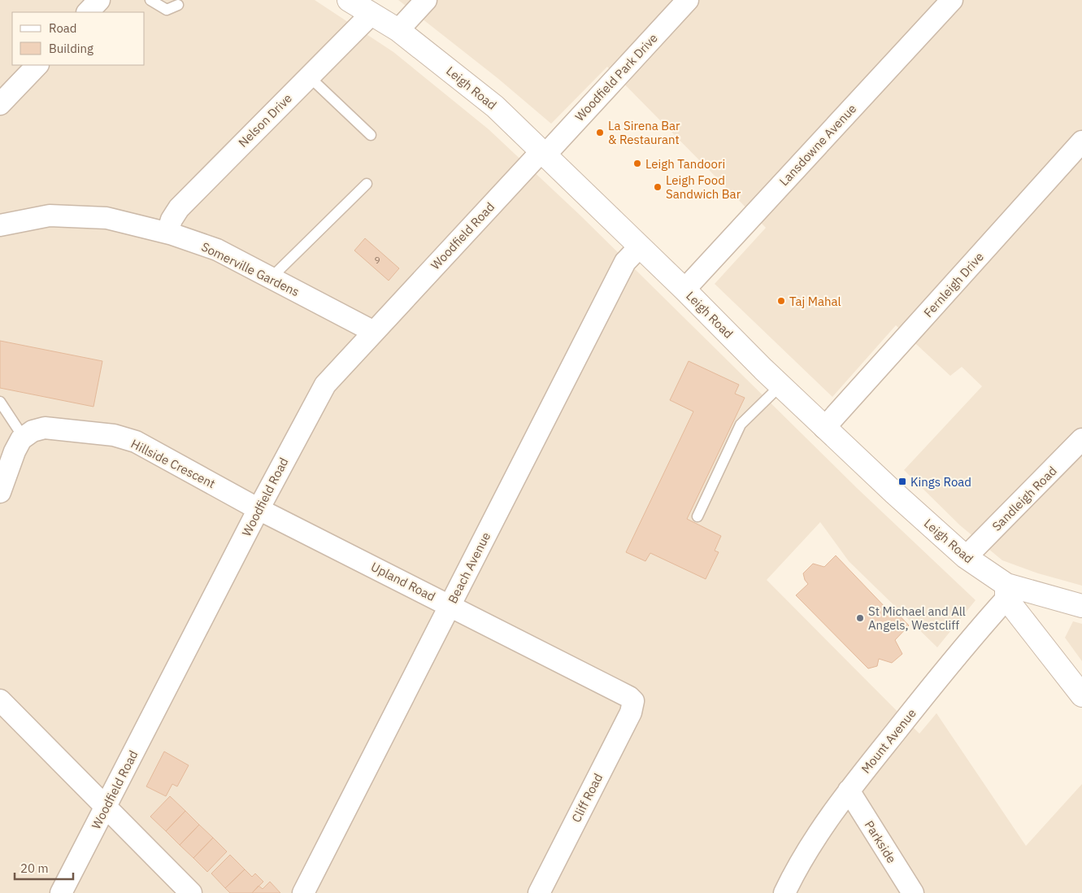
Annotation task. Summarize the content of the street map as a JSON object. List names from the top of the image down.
{
  "streets": {
    "street": [
      "Woodfield Park Drive",
      "Leigh Road",
      "Nelson Drive",
      "Lansdowne Avenue",
      "Woodfield Road",
      "Somerville Gardens",
      "Fernleigh Drive",
      "Hillside Crescent",
      "Sandleigh Road",
      "Beach Avenue",
      "Upland Road",
      "Mount Avenue",
      "Cliff Road",
      "Parkside"
    ]
  },
  "crossings": [
    ["Woodfield Park Drive", "Leigh Road"],
    ["Woodfield Park Drive", "Woodfield Road"],
    ["Leigh Road", "Nelson Drive"],
    ["Leigh Road", "Lansdowne Avenue"],
    ["Leigh Road", "Woodfield Road"],
    ["Leigh Road", "Fernleigh Drive"],
    ["Leigh Road", "Sandleigh Road"],
    ["Leigh Road", "Beach Avenue"],
    ["Leigh Road", "Mount Avenue"],
    ["Nelson Drive", "Somerville Gardens"],
    ["Woodfield Road", "Somerville Gardens"],
    ["Woodfield Road", "Hillside Crescent"],
    ["Woodfield Road", "Upland Road"],
    ["Hillside Crescent", "Upland Road"],
    ["Beach Avenue", "Upland Road"],
    ["Upland Road", "Cliff Road"],
    ["Mount Avenue", "Parkside"]
  ],
  "places": {
    "other": [
      "La Sirena Bar & Restaurant",
      "Leigh Tandoori",
      "Leigh Food Sandwich Bar",
      "Taj Mahal",
      "St Michael and All Angels, Westcliff"
    ],
    "transit": ["Kings Road"]
  },
  "house_numbers": ["9"],
  "legend": ["Road", "Building"],
  "scale_bar": "20 m"
}
